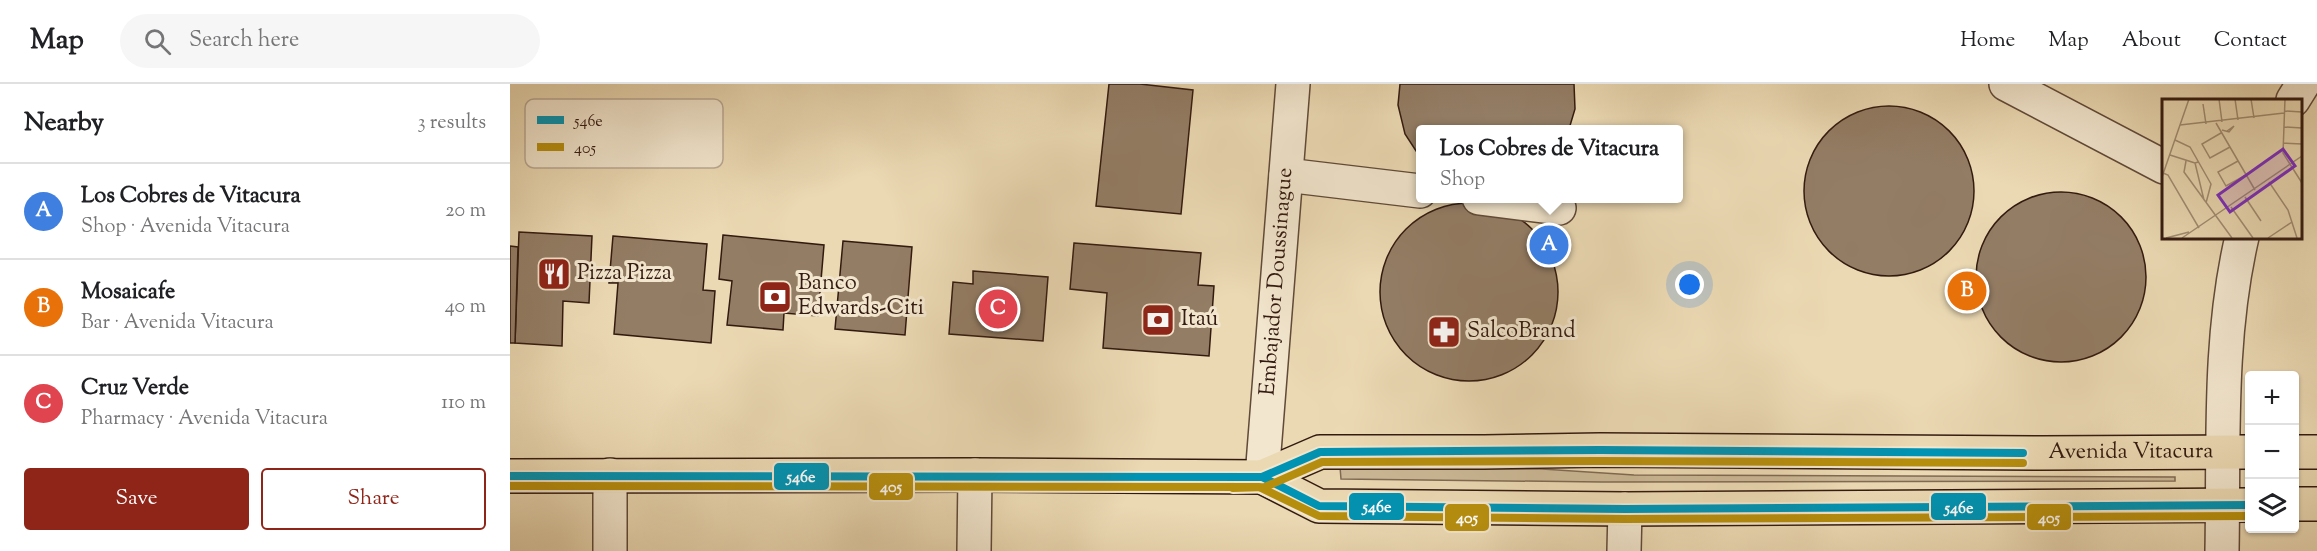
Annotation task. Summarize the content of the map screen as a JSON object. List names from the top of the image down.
{
  "streets": {
    "main road": ["Avenida Vitacura"],
    "street": ["Embajador Doussinague"]
  },
  "crossings": [
    ["Embajador Doussinague", "Avenida Vitacura"]
  ],
  "places": {
    "restaurant": ["Pizza Pizza"],
    "bank": ["Banco Edwards-Citi", "Itaú"],
    "pharmacy": ["SalcoBrand"]
  },
  "lines": ["transit line 546e", "transit line 405"],
  "legend": ["546e", "405"],
  "page": {
    "header": "Map",
    "search": "Search here",
    "nav": [
      "Home",
      "Map",
      "About",
      "Contact"
    ],
    "heading": ["Nearby", "3 results"],
    "popup": ["Los Cobres de Vitacura", "Shop"],
    "list": [
      {
        "mark": "A",
        "name": "Los Cobres de Vitacura",
        "note": "Shop · Avenida Vitacura",
        "value": "20 m"
      },
      {
        "mark": "B",
        "name": "Mosaicafe",
        "note": "Bar · Avenida Vitacura",
        "value": "40 m"
      },
      {
        "mark": "C",
        "name": "Cruz Verde",
        "note": "Pharmacy · Avenida Vitacura",
        "value": "110 m"
      }
    ],
    "pins": ["A", "B", "C"],
    "map_buttons": ["+", "−"],
    "buttons": ["Save", "Share"]
  }
}
